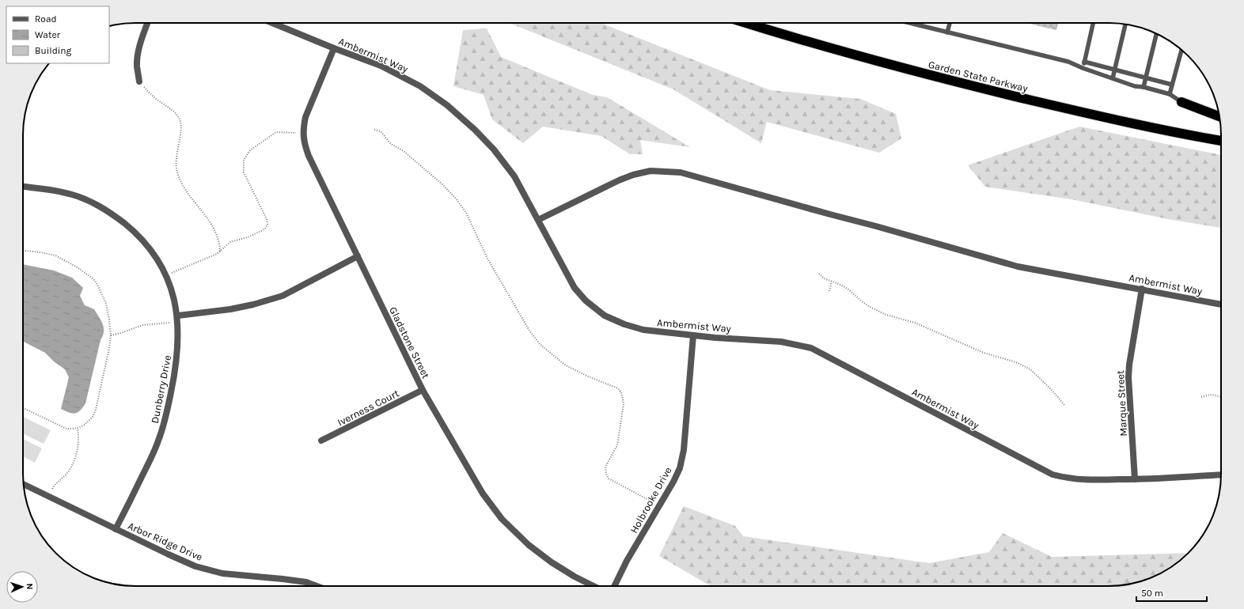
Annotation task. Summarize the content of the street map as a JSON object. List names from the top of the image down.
{
  "streets": {
    "highway": ["Garden State Parkway"],
    "street": [
      "Ambermist Way",
      "Gladstone Street",
      "Dunberry Drive",
      "Marque Street",
      "Iverness Court",
      "Holbrooke Drive",
      "Arbor Ridge Drive"
    ]
  },
  "crossings": [
    ["Ambermist Way", "Gladstone Street"],
    ["Ambermist Way", "Marque Street"],
    ["Ambermist Way", "Holbrooke Drive"],
    ["Gladstone Street", "Iverness Court"],
    ["Dunberry Drive", "Arbor Ridge Drive"]
  ],
  "legend": ["Road", "Water", "Building"],
  "scale_bar": "50 m",
  "north": "right"
}
